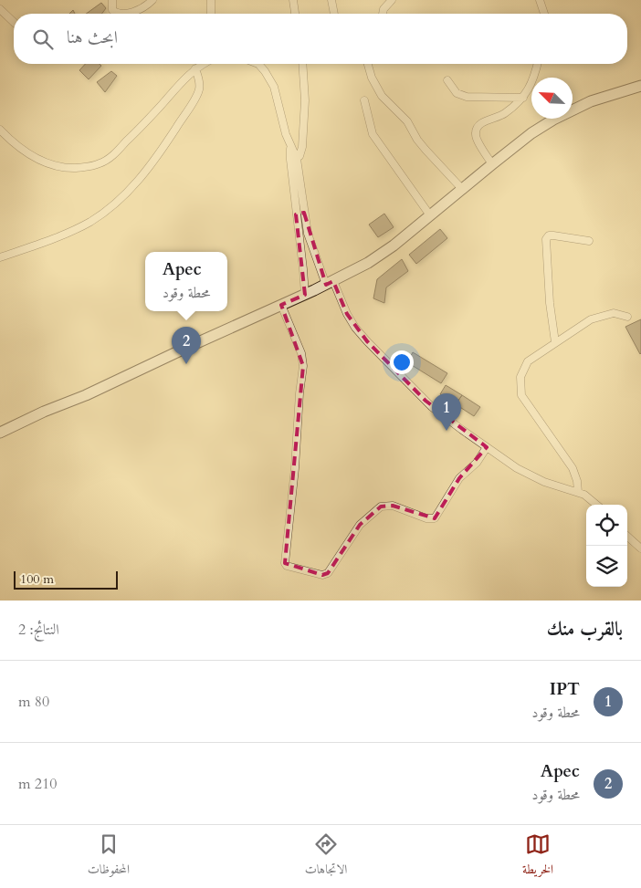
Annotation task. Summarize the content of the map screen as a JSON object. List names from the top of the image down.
{
  "scale_bar": "100 m",
  "north": "top left",
  "page": {
    "search": "ابحث هنا",
    "popup": ["Apec", "محطة وقود"],
    "pins": ["2", "1"],
    "scale": "100 m",
    "heading": ["بالقرب منك", "النتائج: 2"],
    "list": [
      {
        "mark": "1",
        "name": "IPT",
        "note": "محطة وقود",
        "value": "80 m"
      },
      {
        "mark": "2",
        "name": "Apec",
        "note": "محطة وقود",
        "value": "210 m"
      }
    ],
    "nav": ["الخريطة", "الاتجاهات", "المحفوظات"]
  }
}
